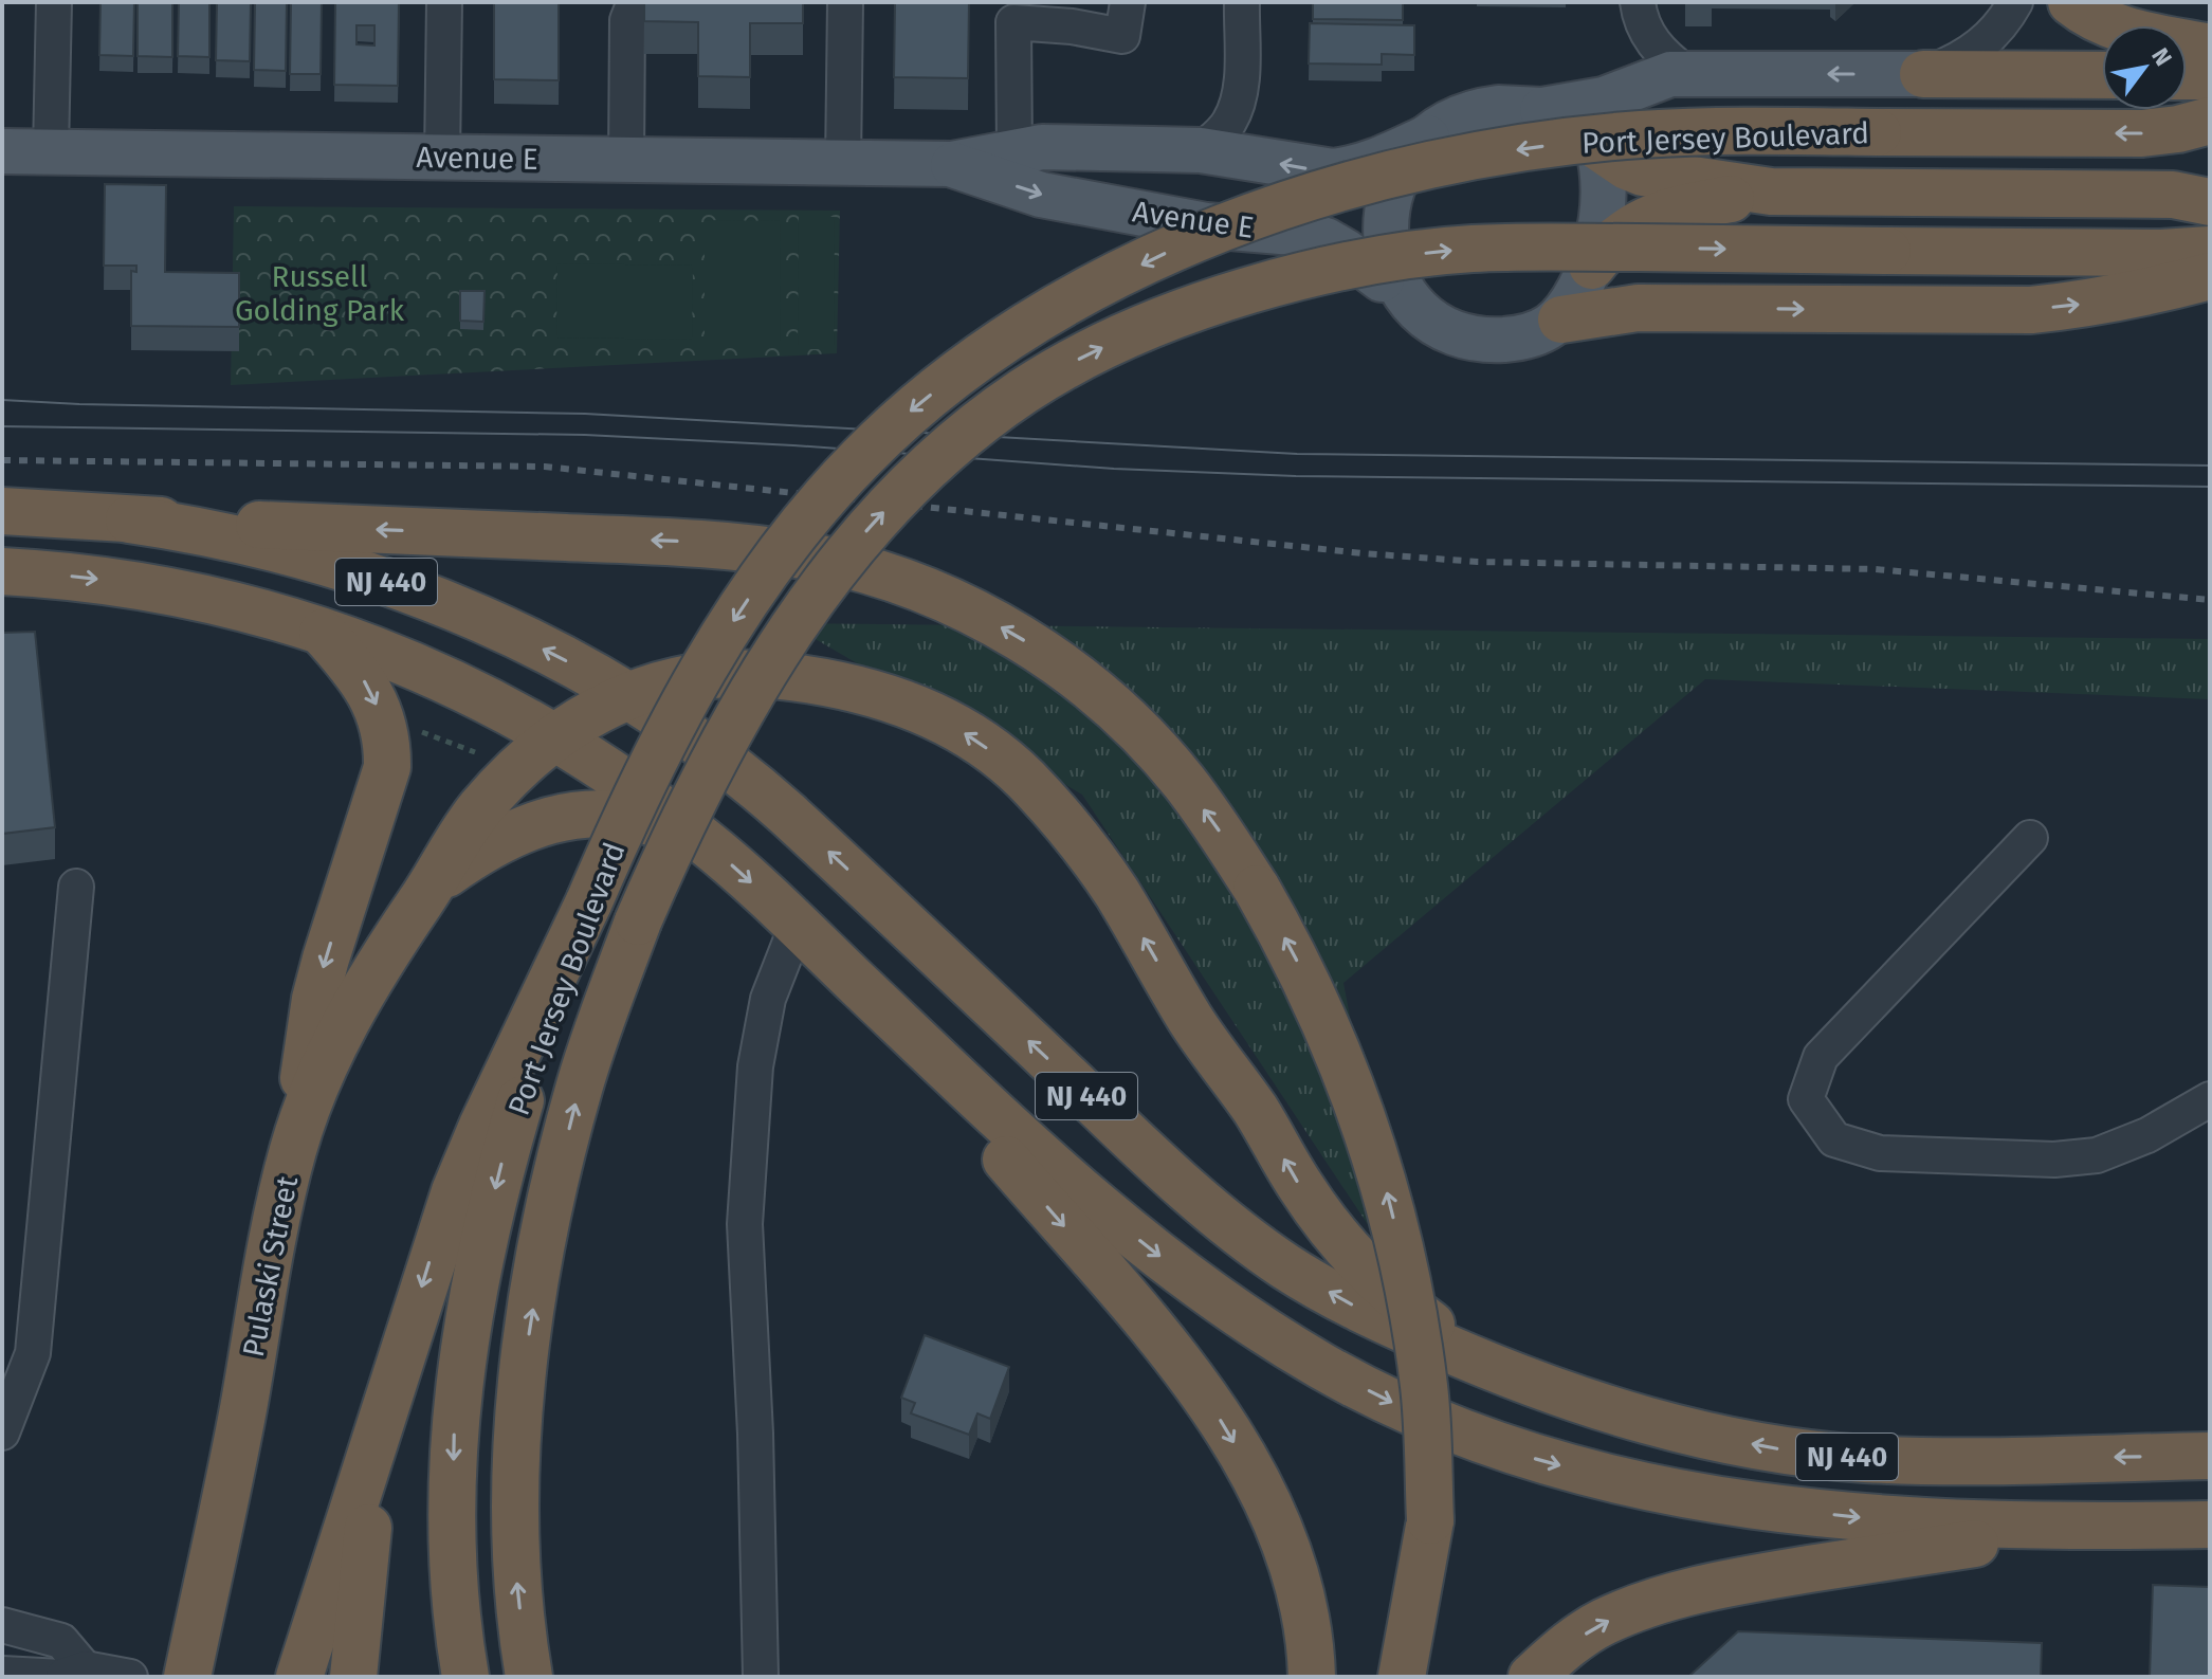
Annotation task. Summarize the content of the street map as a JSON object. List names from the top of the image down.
{
  "streets": {
    "highway": ["Port Jersey Boulevard", "NJ 440", "Pulaski Street"],
    "main road": ["Avenue E"]
  },
  "crossings": [
    ["NJ 440", "Pulaski Street"]
  ],
  "parks": ["Russell Golding Park"],
  "north": "top right"
}
